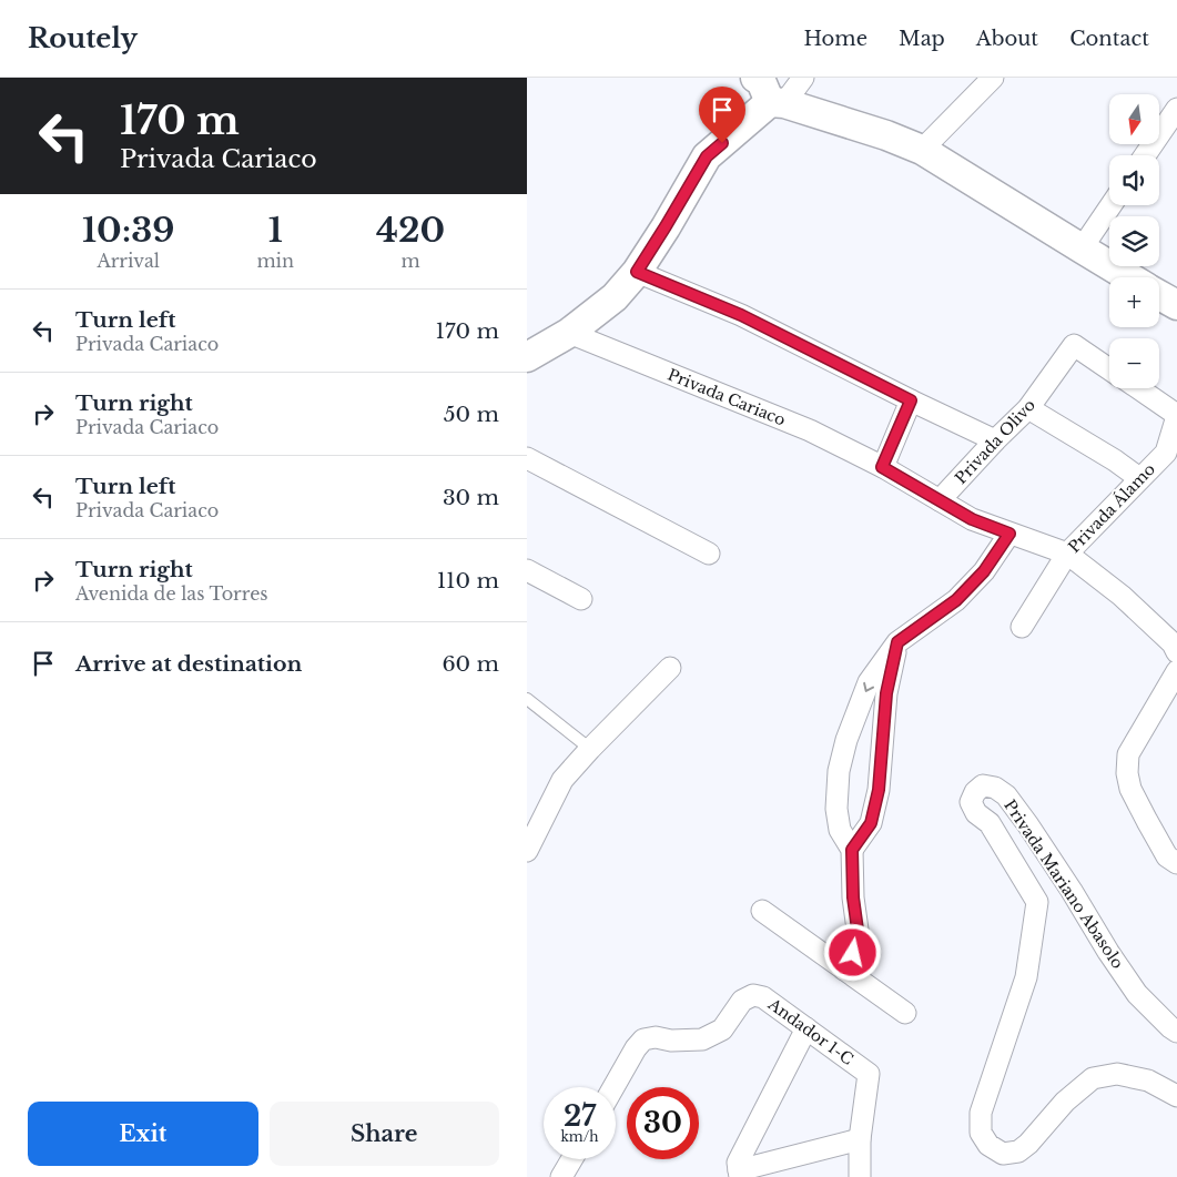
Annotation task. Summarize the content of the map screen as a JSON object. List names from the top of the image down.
{
  "streets": {
    "street": [
      "Privada Cariaco",
      "Privada Olivo",
      "Privada Álamo",
      "Privada Mariano Abasolo",
      "Andador 1-C"
    ]
  },
  "crossings": [
    ["Privada Cariaco", "Privada Olivo"],
    ["Privada Cariaco", "Privada Álamo"]
  ],
  "north": "bottom",
  "page": {
    "header": "Routely",
    "nav": [
      "Home",
      "Map",
      "About",
      "Contact"
    ],
    "turn": ["170 m", "Privada Cariaco"],
    "map_buttons": ["+", "−"],
    "eta": [
      "10:39",
      "Arrival",
      "1",
      "min",
      "420",
      "m"
    ],
    "list": [
      {
        "name": "Turn left",
        "note": "Privada Cariaco",
        "value": "170 m"
      },
      {
        "name": "Turn right",
        "note": "Privada Cariaco",
        "value": "50 m"
      },
      {
        "name": "Turn left",
        "note": "Privada Cariaco",
        "value": "30 m"
      },
      {
        "name": "Turn right",
        "note": "Avenida de las Torres",
        "value": "110 m"
      },
      {
        "name": "Arrive at destination",
        "value": "60 m"
      }
    ],
    "speed": "27 km/h",
    "limit": "30",
    "buttons": ["Exit", "Share"]
  }
}
